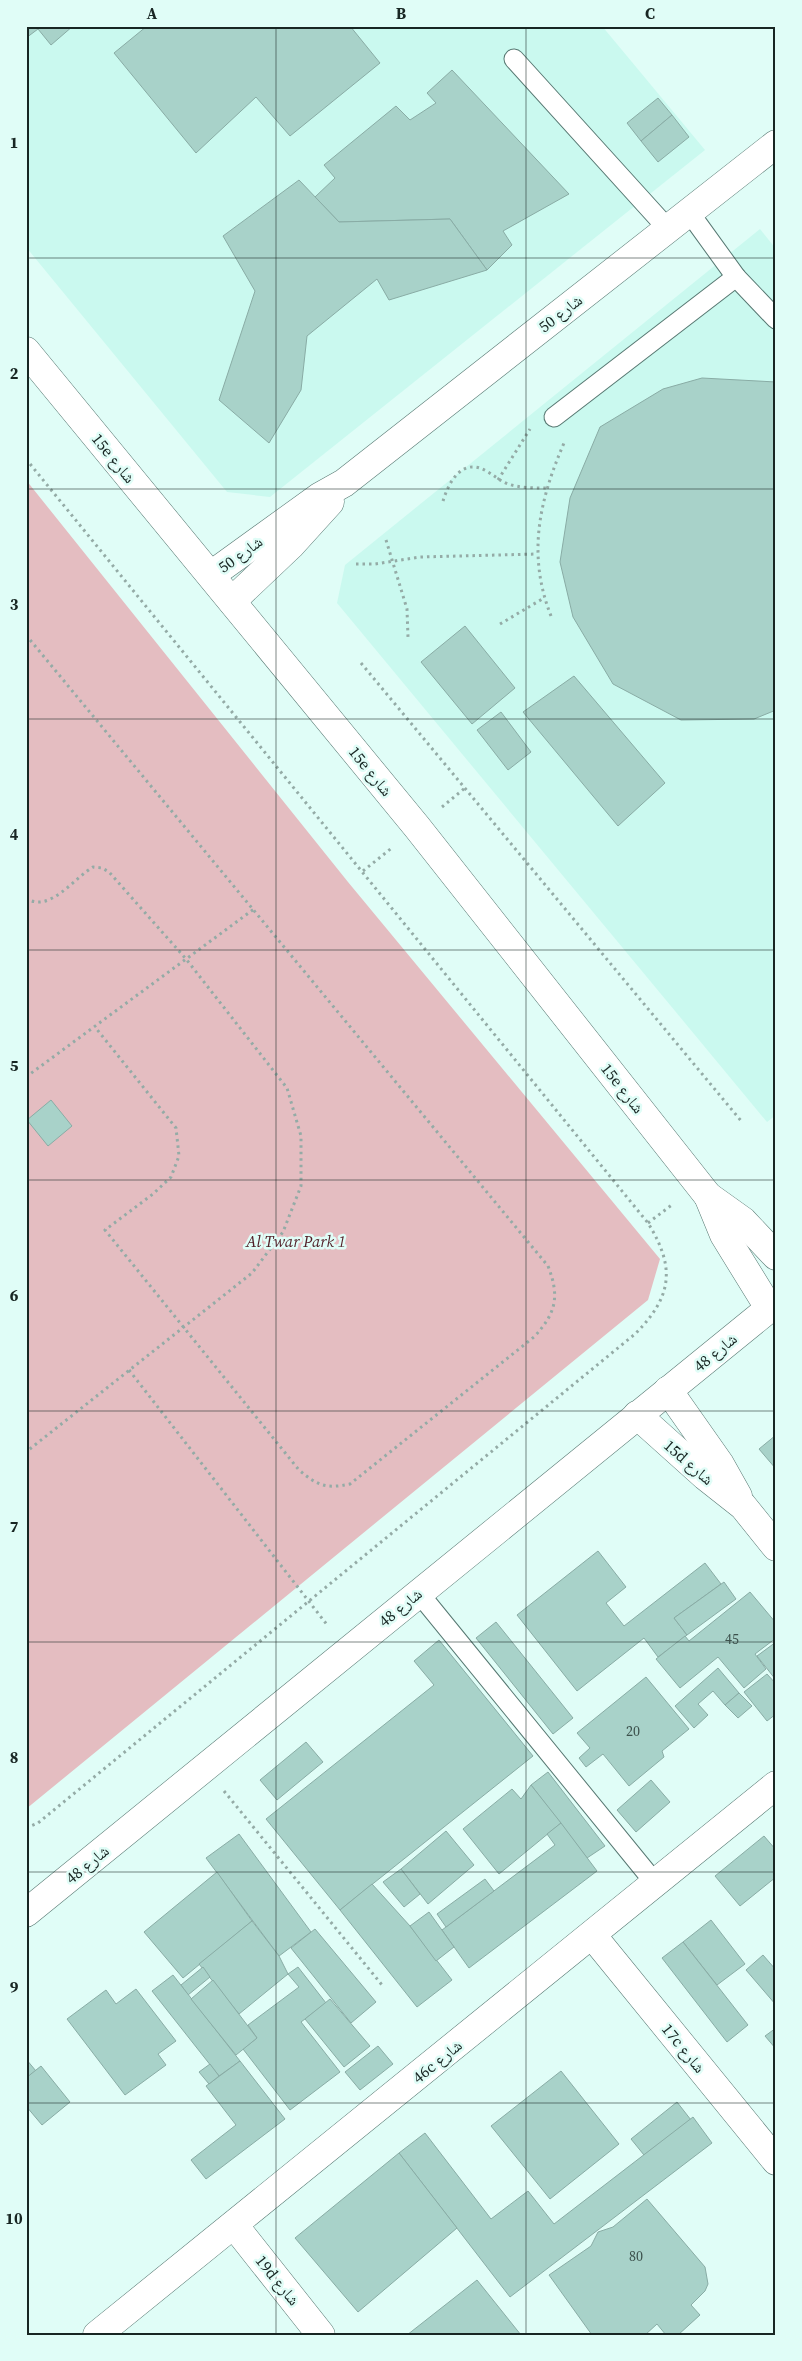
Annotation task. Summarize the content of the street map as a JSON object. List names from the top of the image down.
{
  "streets": {
    "street": [
      "شارع 50",
      "15e شارع",
      "شارع 48",
      "15d شارع",
      "17c شارع",
      "46c شارع",
      "19d شارع"
    ]
  },
  "crossings": [
    ["شارع 50", "15e شارع"],
    ["15e شارع", "شارع 48"],
    ["شارع 48", "15d شارع"],
    ["17c شارع", "46c شارع"],
    ["46c شارع", "19d شارع"]
  ],
  "parks": ["Al Twar Park 1"],
  "house_numbers": ["45", "20", "80"],
  "grid": {
    "columns": ["A", "B", "C"],
    "rows": [
      "1",
      "2",
      "3",
      "4",
      "5",
      "6",
      "7",
      "8",
      "9",
      "10"
    ]
  }
}
